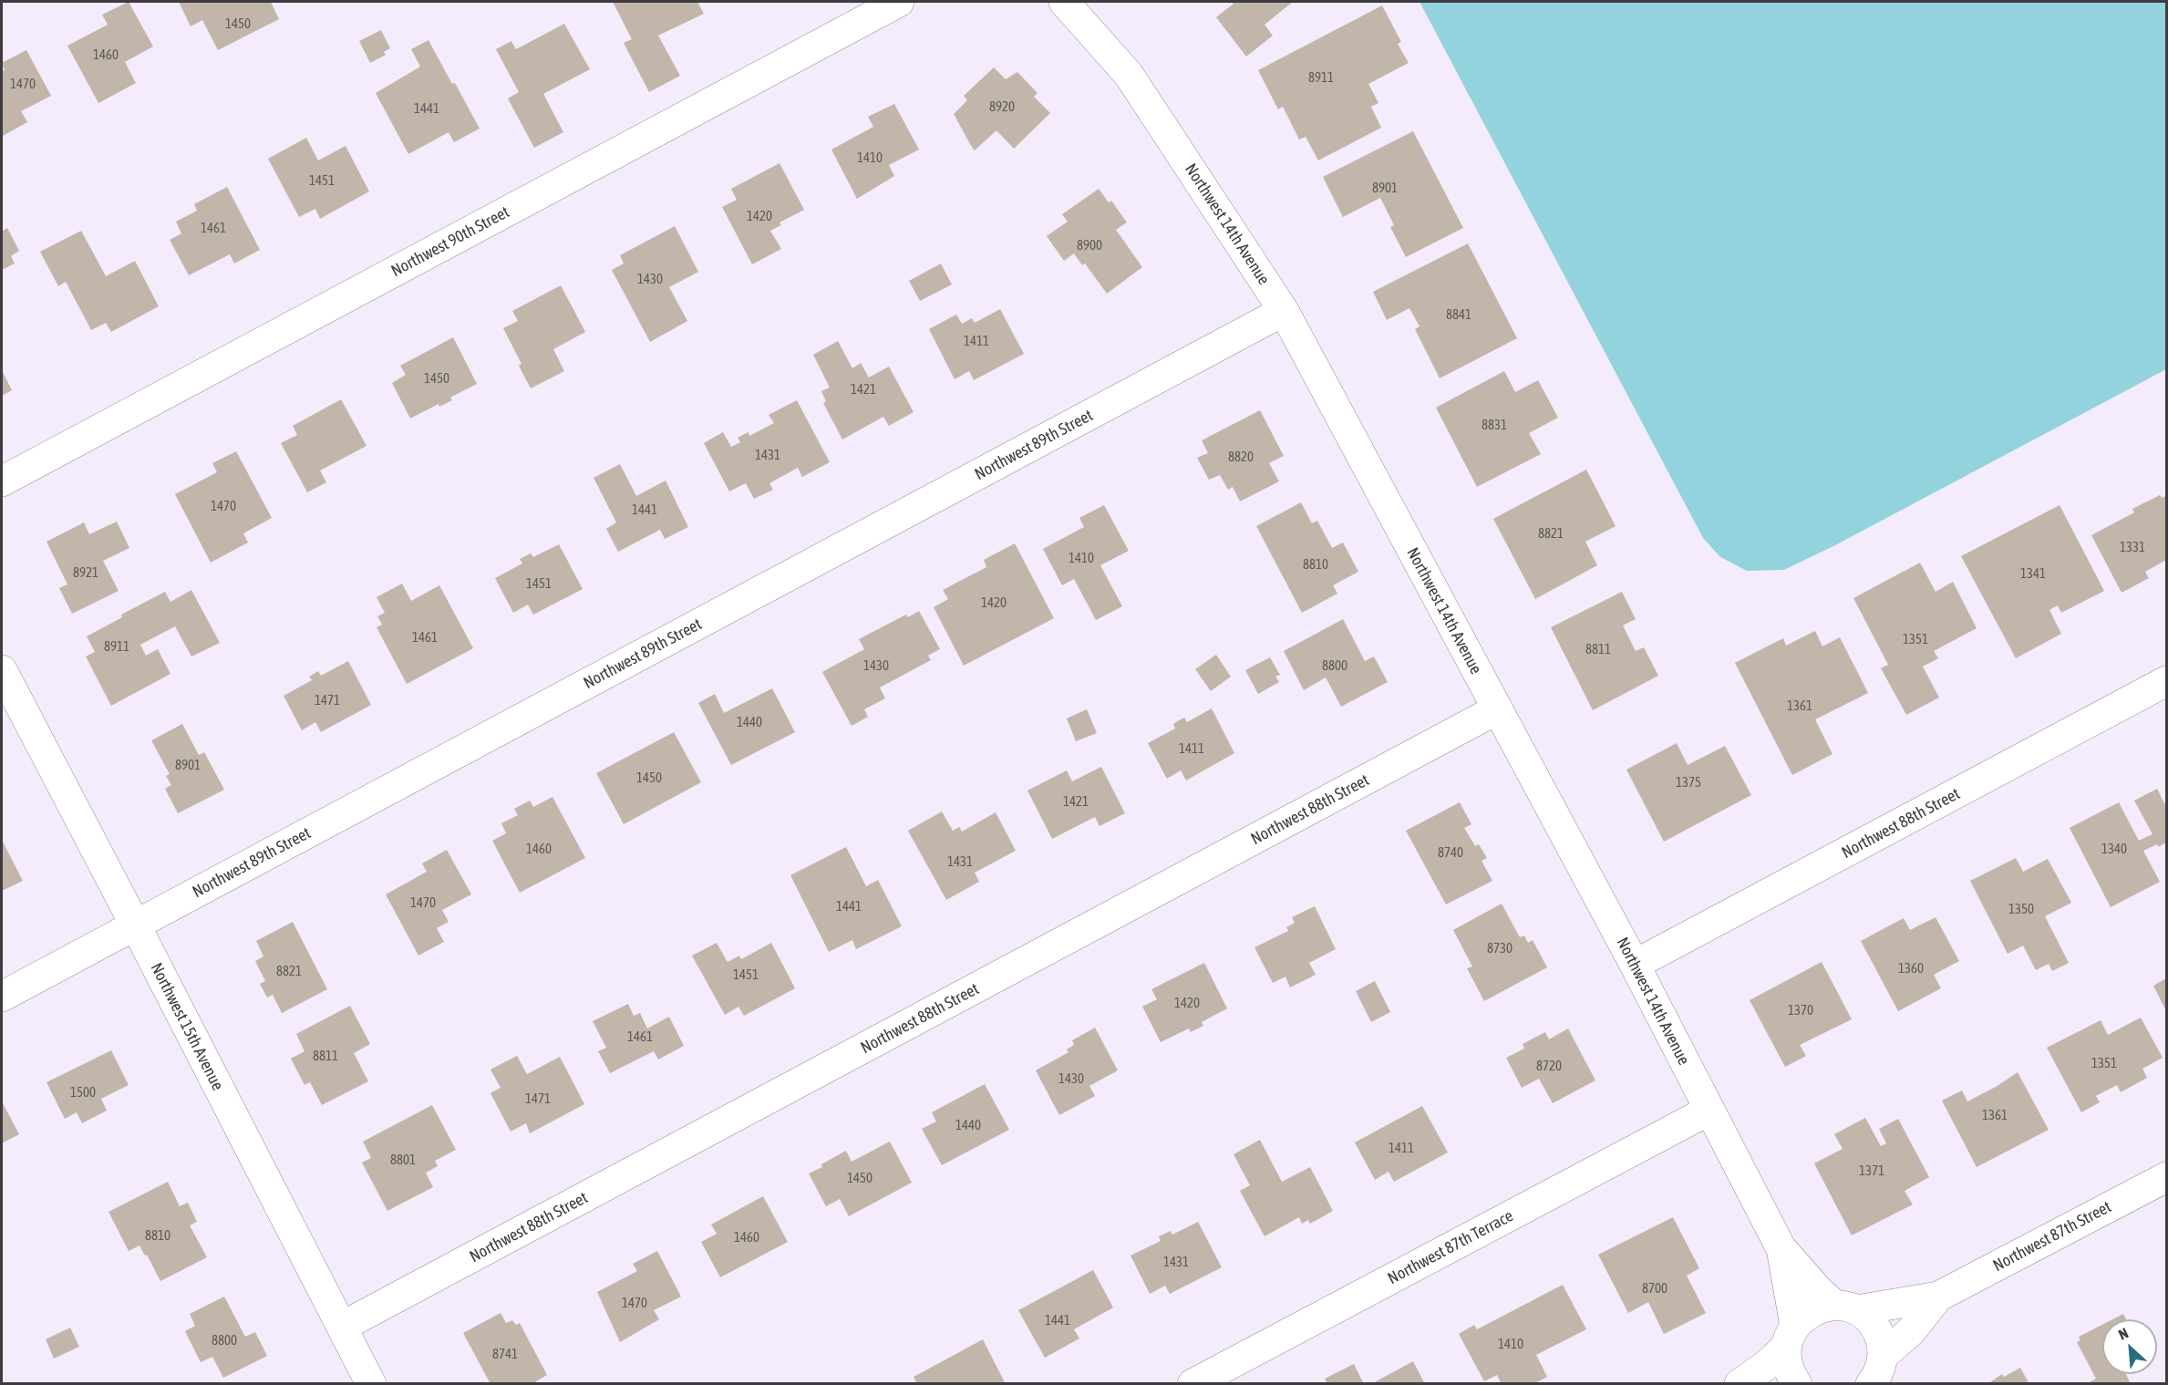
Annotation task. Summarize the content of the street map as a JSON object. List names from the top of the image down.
{
  "streets": {
    "street": [
      "Northwest 14th Avenue",
      "Northwest 90th Street",
      "Northwest 89th Street",
      "Northwest 88th Street",
      "Northwest 15th Avenue",
      "Northwest 87th Street",
      "Northwest 87th Terrace"
    ]
  },
  "crossings": [
    ["Northwest 14th Avenue", "Northwest 89th Street"],
    ["Northwest 14th Avenue", "Northwest 88th Street"],
    ["Northwest 14th Avenue", "Northwest 87th Street"],
    ["Northwest 14th Avenue", "Northwest 87th Terrace"],
    ["Northwest 89th Street", "Northwest 15th Avenue"],
    ["Northwest 88th Street", "Northwest 15th Avenue"]
  ],
  "house_numbers": [
    "1450",
    "1460",
    "8911",
    "1470",
    "8920",
    "1441",
    "1410",
    "1451",
    "8901",
    "1420",
    "1461",
    "8900",
    "1430",
    "8841",
    "1411",
    "1450",
    "1421",
    "8831",
    "1431",
    "8820",
    "1470",
    "1441",
    "8821",
    "1331",
    "1410",
    "8810",
    "8921",
    "1341",
    "1451",
    "1420",
    "1461",
    "1351",
    "8911",
    "8811",
    "1430",
    "8800",
    "1471",
    "1361",
    "1440",
    "1411",
    "8901",
    "1450",
    "1375",
    "1421",
    "1460",
    "1340",
    "8740",
    "1431",
    "1470",
    "1441",
    "1350",
    "8730",
    "1360",
    "8821",
    "1451",
    "1420",
    "1370",
    "1461",
    "8811",
    "1351",
    "8720",
    "1430",
    "1500",
    "1471",
    "1361",
    "1440",
    "1411",
    "8801",
    "1371",
    "1450",
    "8810",
    "1460",
    "1431",
    "8700",
    "1470",
    "1441",
    "8800",
    "1410",
    "8741"
  ],
  "north": "top left"
}
